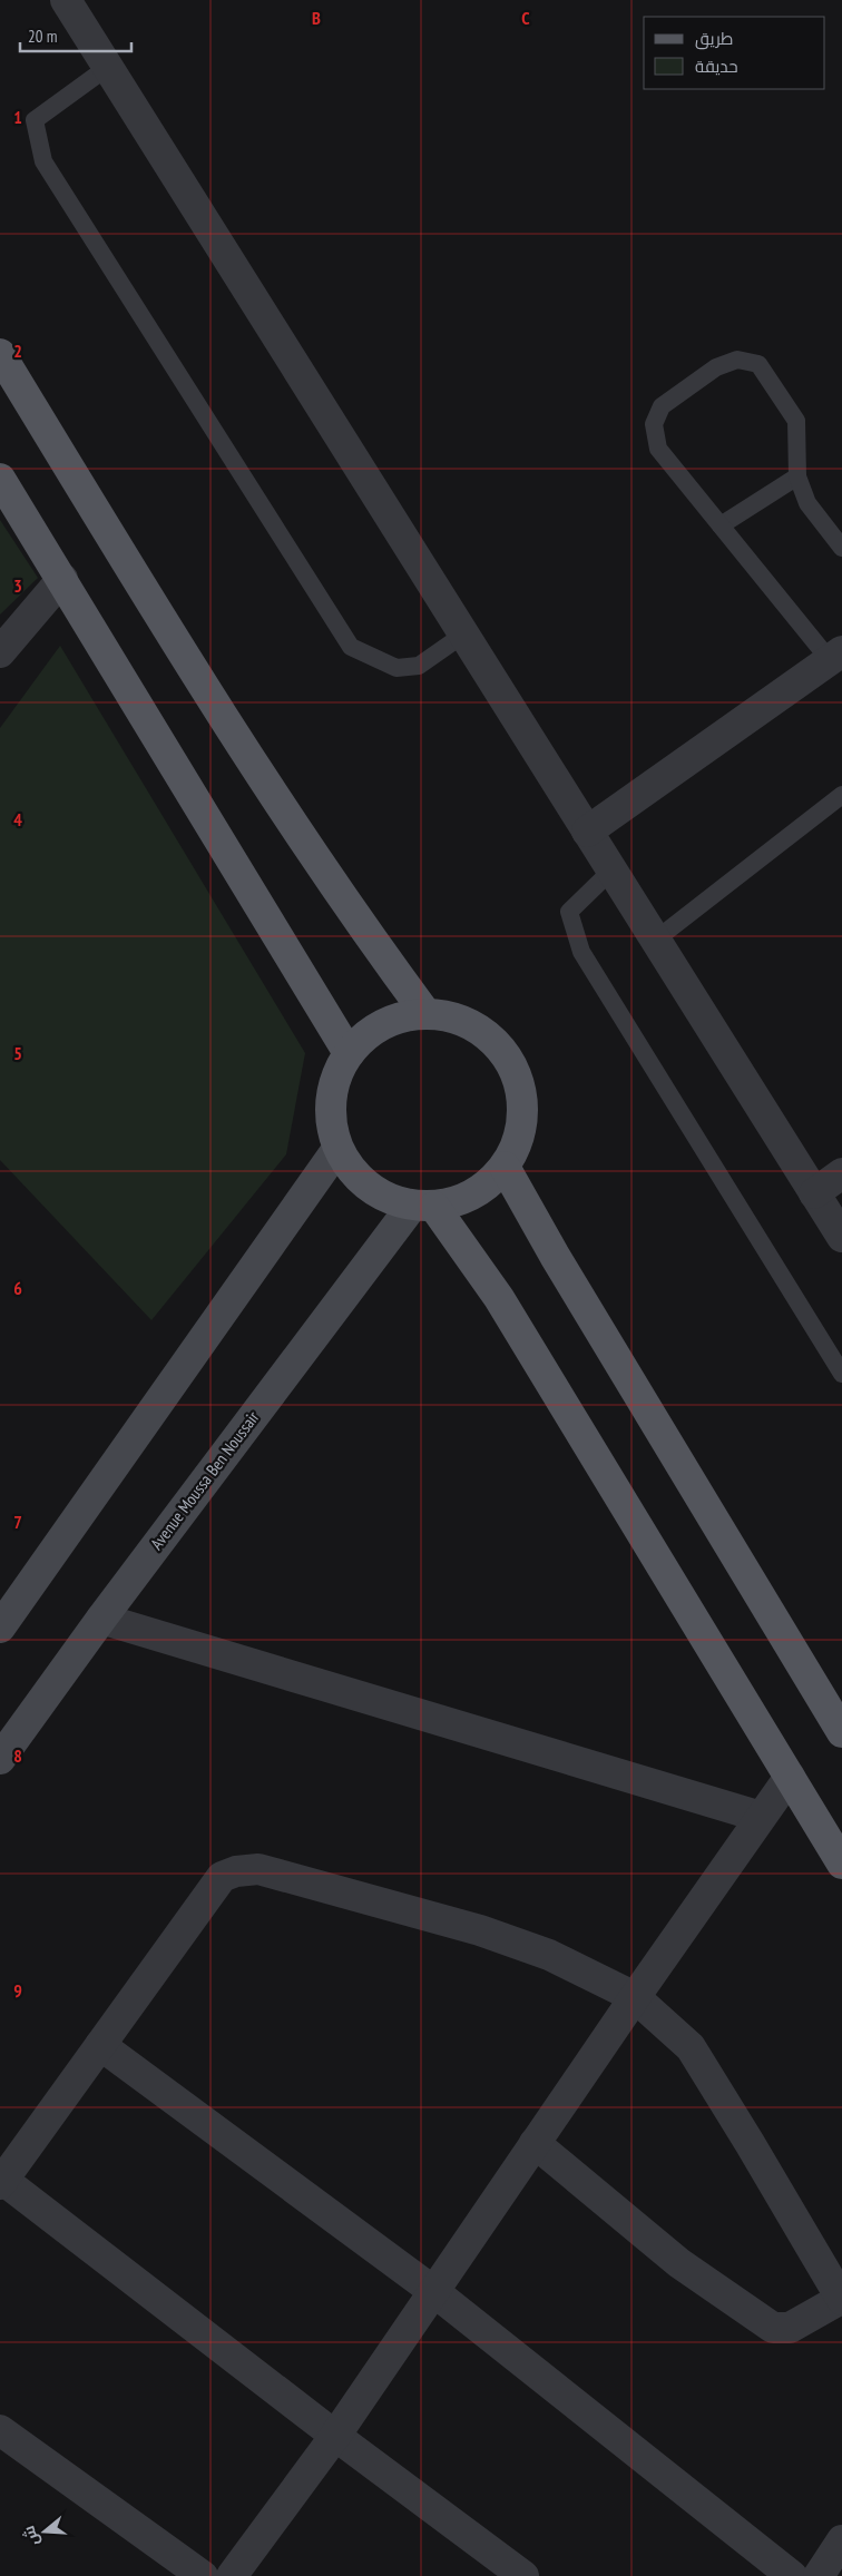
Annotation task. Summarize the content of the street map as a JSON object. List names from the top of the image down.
{
  "streets": {
    "street": ["Avenue Moussa Ben Noussair"]
  },
  "legend": ["طريق", "حديقة"],
  "scale_bar": "20 m",
  "north": "left",
  "grid": {
    "columns": ["B", "C"],
    "rows": [
      "1",
      "2",
      "3",
      "4",
      "5",
      "6",
      "7",
      "8",
      "9"
    ]
  }
}
